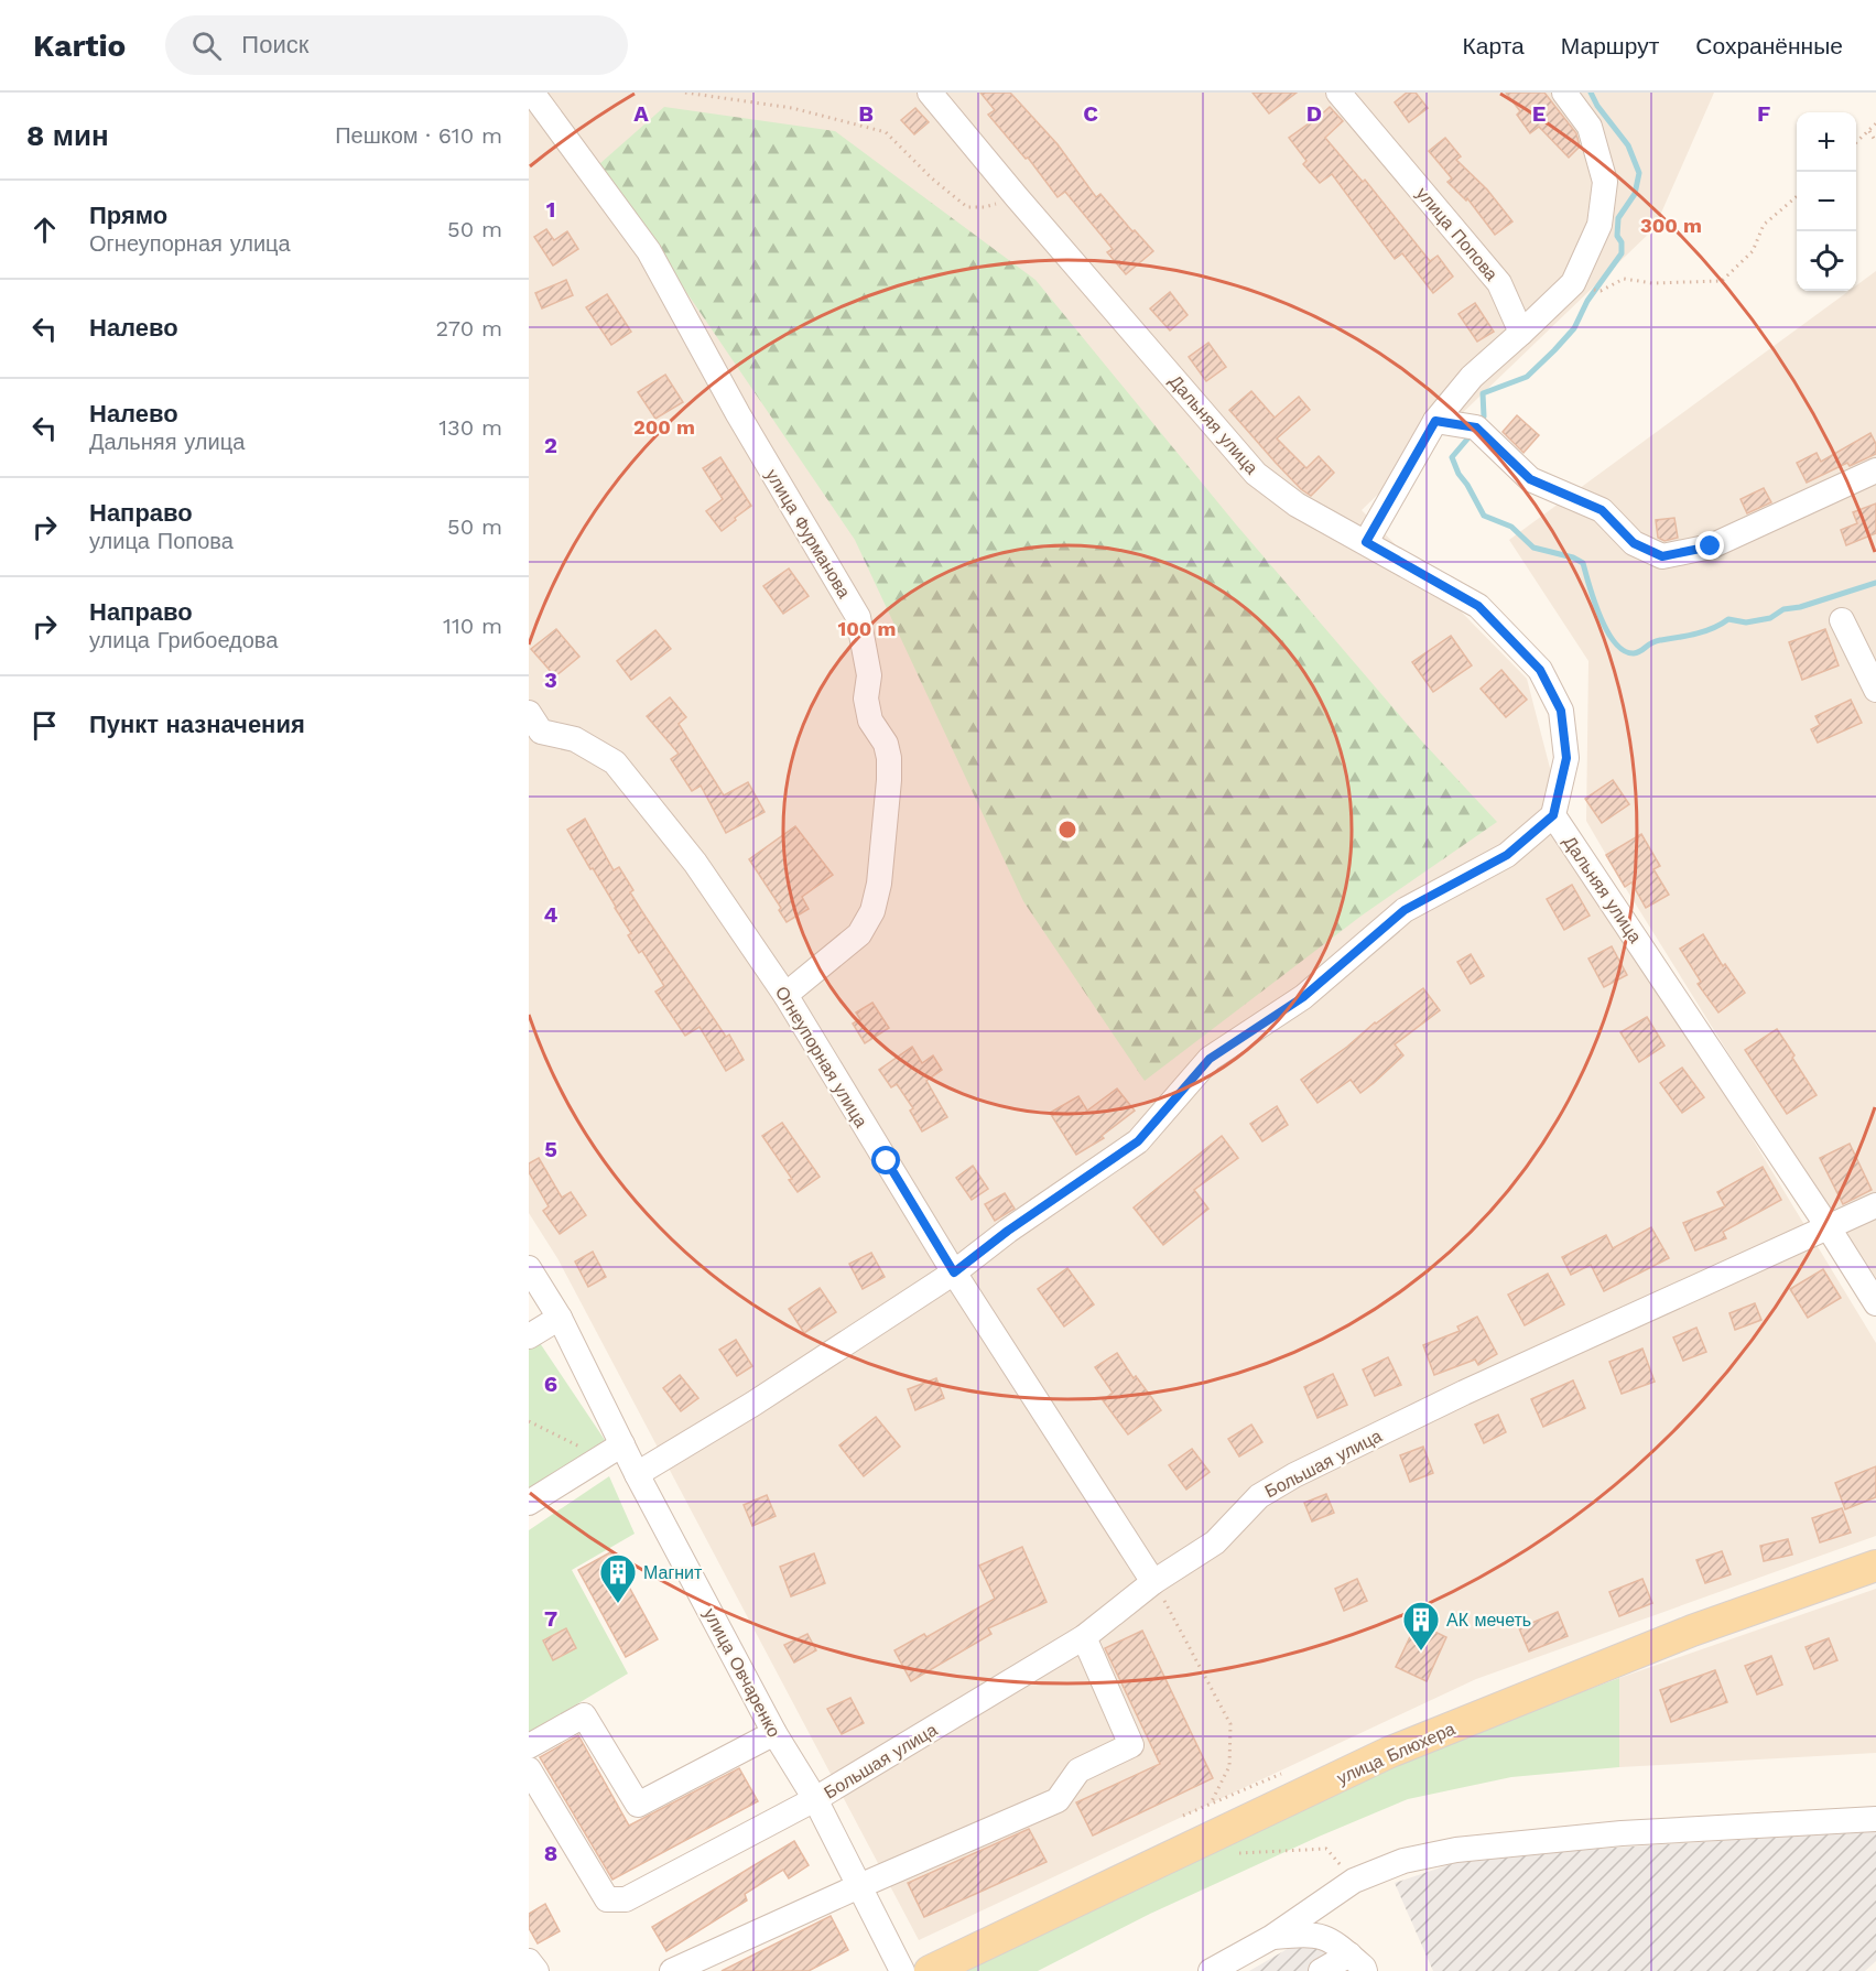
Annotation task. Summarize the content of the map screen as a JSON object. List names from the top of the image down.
{
  "streets": {
    "main road": ["улица Блюхера"],
    "street": [
      "улица Попова",
      "Дальняя улица",
      "улица Фурманова",
      "Огнеупорная улица",
      "Большая улица",
      "улица Овчаренко"
    ]
  },
  "crossings": [
    ["Дальняя улица", "Большая улица"],
    ["улица Фурманова", "Огнеупорная улица"],
    ["Огнеупорная улица", "Большая улица"],
    ["Большая улица", "улица Овчаренко"]
  ],
  "places": {
    "building": ["Магнит", "АК мечеть"]
  },
  "page": {
    "header": "Kartio",
    "search": "Поиск",
    "nav": ["Карта", "Маршрут", "Сохранённые"],
    "heading": ["8 мин", "Пешком · 610 m"],
    "map_buttons": ["+", "−"],
    "list": [
      ["Прямо", "Огнеупорная улица", "50 m"],
      ["Налево", "270 m"],
      ["Налево", "Дальняя улица", "130 m"],
      ["Направо", "улица Попова", "50 m"],
      ["Направо", "улица Грибоедова", "110 m"],
      "Пункт назначения"
    ]
  },
  "grid": {
    "columns": [
      "A",
      "B",
      "C",
      "D",
      "E",
      "F"
    ],
    "rows": [
      "1",
      "2",
      "3",
      "4",
      "5",
      "6",
      "7",
      "8"
    ]
  },
  "rings": ["300 m", "200 m", "100 m"]
}
